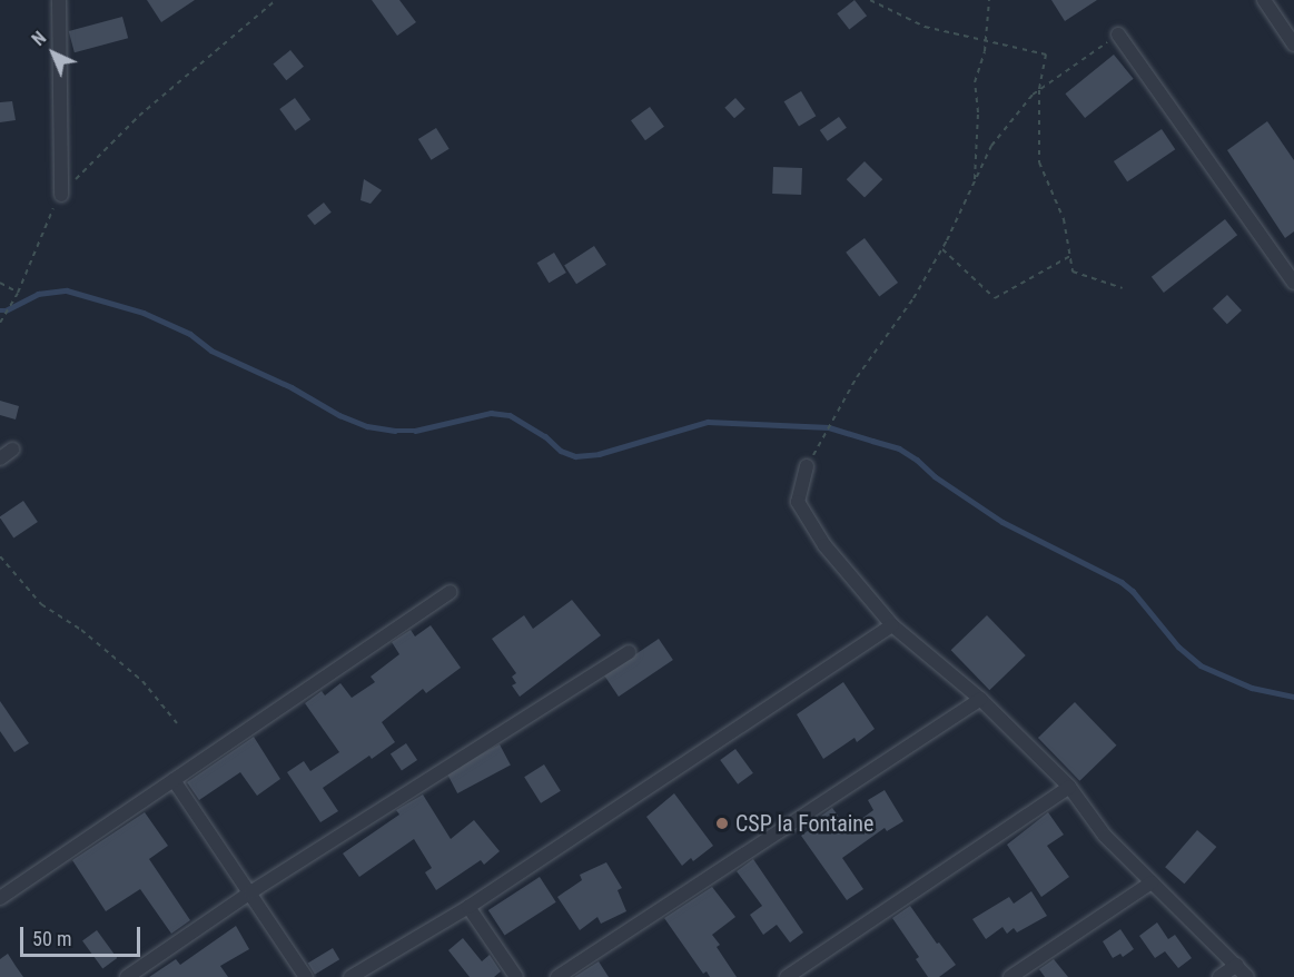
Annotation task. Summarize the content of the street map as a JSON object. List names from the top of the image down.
{
  "places": ["CSP la Fontaine"],
  "scale_bar": "50 m",
  "north": "top left"
}
